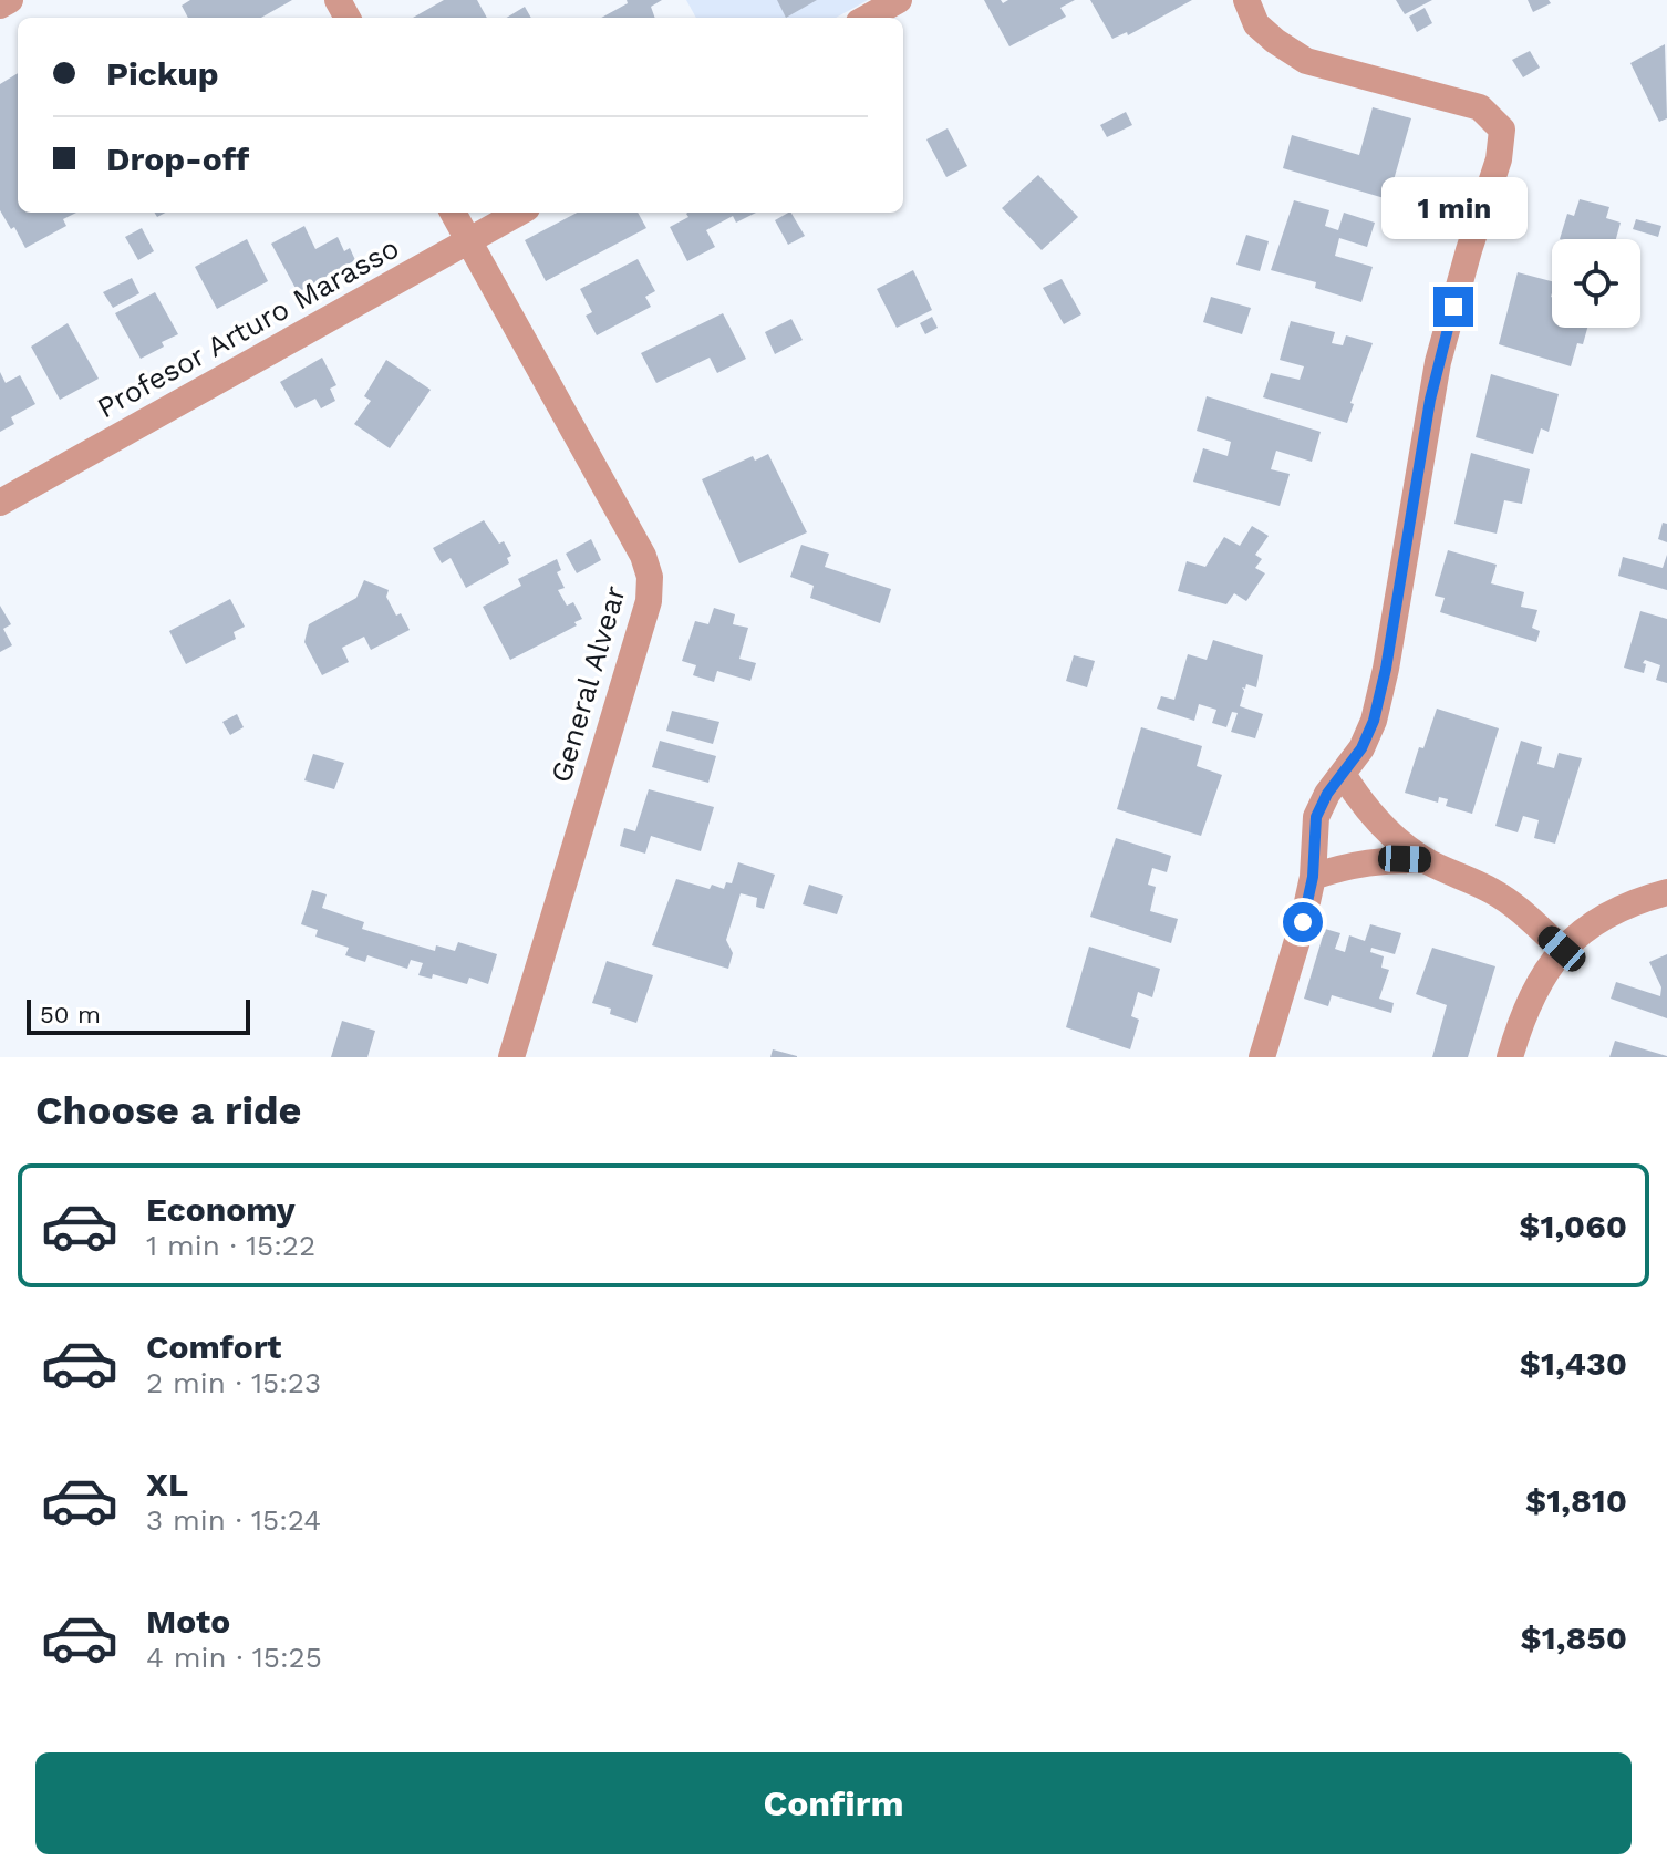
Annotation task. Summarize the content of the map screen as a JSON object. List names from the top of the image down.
{
  "streets": {
    "street": ["Profesor Arturo Marasso", "General Alvear"]
  },
  "crossings": [
    ["Profesor Arturo Marasso", "General Alvear"]
  ],
  "scale_bar": "50 m",
  "page": {
    "banner": ["Pickup", "Drop-off"],
    "bubble": "1 min",
    "scale": "50 m",
    "heading": "Choose a ride",
    "list": [
      {
        "name": "Economy",
        "note": "1 min · 15:22",
        "value": "$1,060"
      },
      {
        "name": "Comfort",
        "note": "2 min · 15:23",
        "value": "$1,430"
      },
      {
        "name": "XL",
        "note": "3 min · 15:24",
        "value": "$1,810"
      },
      {
        "name": "Moto",
        "note": "4 min · 15:25",
        "value": "$1,850"
      }
    ],
    "buttons": "Confirm"
  }
}
